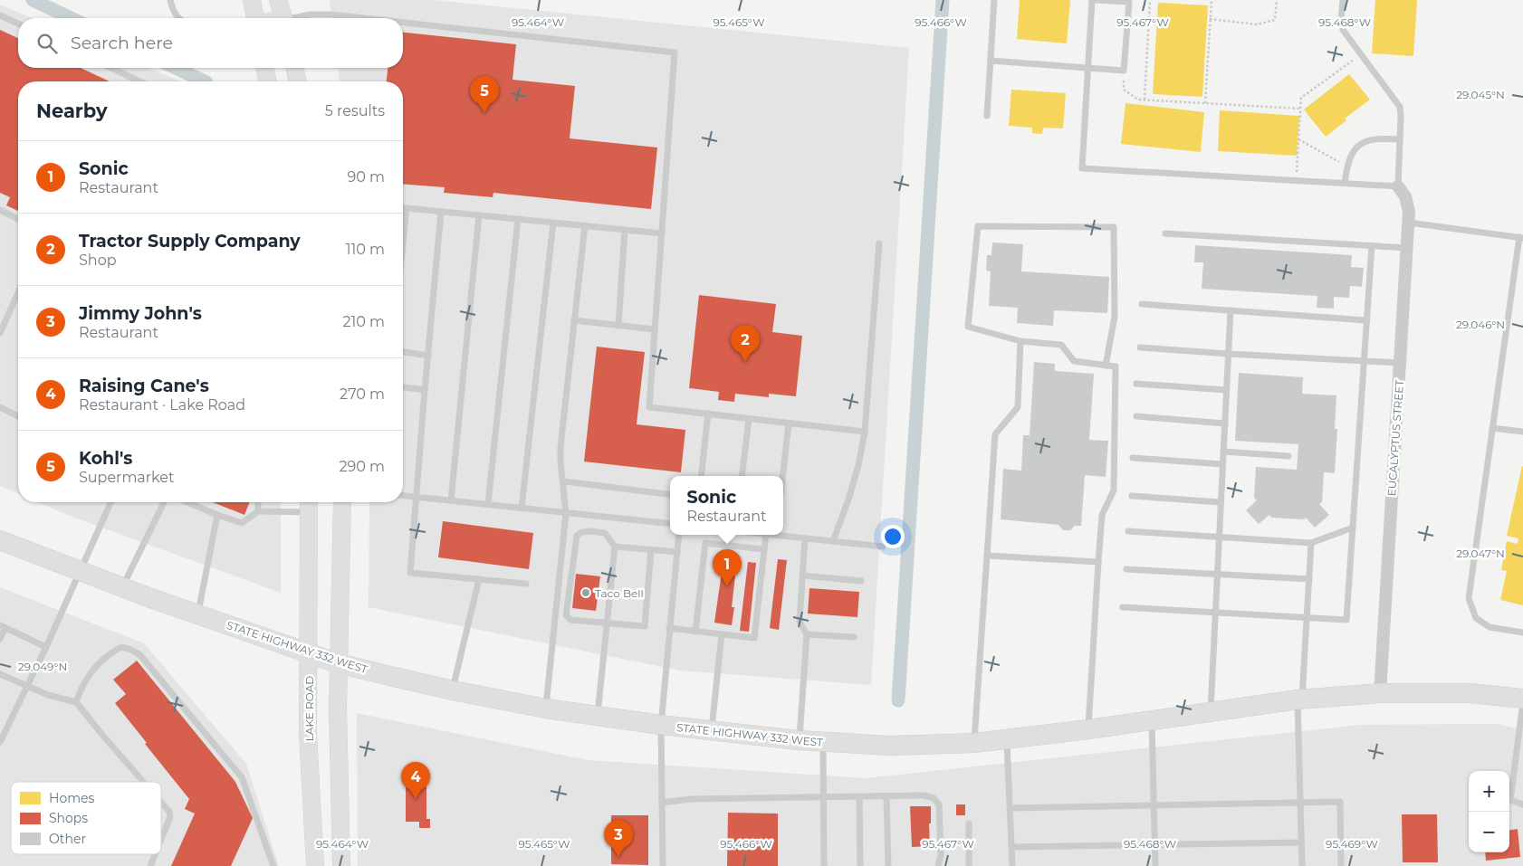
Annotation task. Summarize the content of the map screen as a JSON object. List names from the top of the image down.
{
  "streets": {
    "main road": ["STATE HIGHWAY 332 WEST"],
    "street": ["EUCALYPTUS STREET", "LAKE ROAD"]
  },
  "crossings": [
    ["EUCALYPTUS STREET", "STATE HIGHWAY 332 WEST"],
    ["STATE HIGHWAY 332 WEST", "LAKE ROAD"]
  ],
  "places": ["Taco Bell"],
  "legend": ["Homes", "Shops", "Other"],
  "page": {
    "search": "Search here",
    "pins": [
      "5",
      "2",
      "1",
      "4",
      "3"
    ],
    "heading": ["Nearby", "5 results"],
    "list": [
      {
        "mark": "1",
        "name": "Sonic",
        "note": "Restaurant",
        "value": "90 m"
      },
      {
        "mark": "2",
        "name": "Tractor Supply Company",
        "note": "Shop",
        "value": "110 m"
      },
      {
        "mark": "3",
        "name": "Jimmy John's",
        "note": "Restaurant",
        "value": "210 m"
      },
      {
        "mark": "4",
        "name": "Raising Cane's",
        "note": "Restaurant · Lake Road",
        "value": "270 m"
      },
      {
        "mark": "5",
        "name": "Kohl's",
        "note": "Supermarket",
        "value": "290 m"
      }
    ],
    "popup": ["Sonic", "Restaurant"],
    "map_buttons": ["+", "−"]
  },
  "coordinates": [
    "95.464°W",
    "95.468°W",
    "95.465°W",
    "95.466°W",
    "95.467°W",
    "29.045°N",
    "29.046°N",
    "29.047°N",
    "29.049°N",
    "95.469°W"
  ]
}
